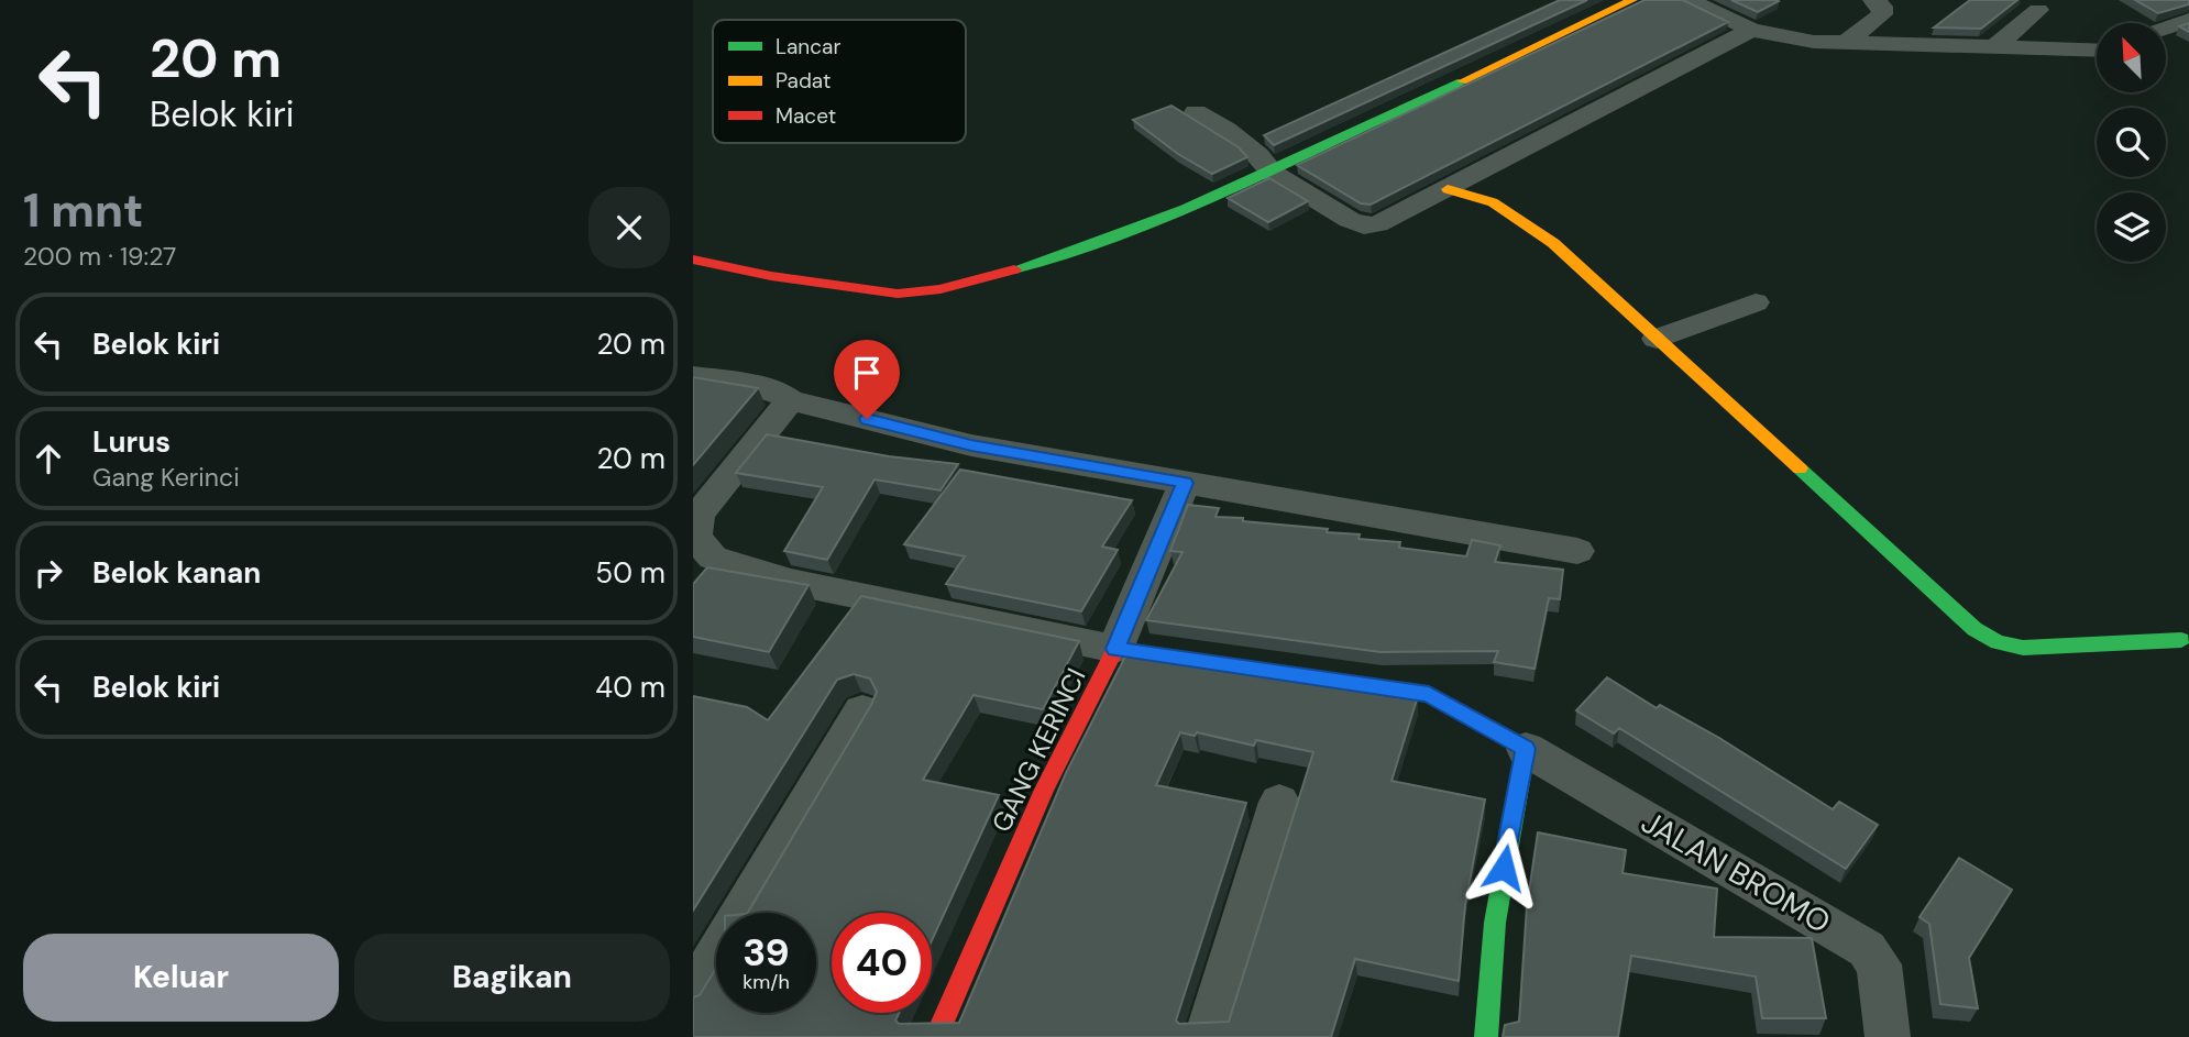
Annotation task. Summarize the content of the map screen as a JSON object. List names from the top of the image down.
{
  "streets": {
    "street": ["GANG KERINCI", "JALAN BROMO"]
  },
  "crossings": [
    ["GANG KERINCI", "JALAN BROMO"]
  ],
  "legend": ["Lancar", "Padat", "Macet"],
  "north": "top left",
  "page": {
    "turn": ["20 m", "Belok kiri"],
    "heading": ["1 mnt", "200 m · 19:27"],
    "list": [
      {
        "name": "Belok kiri",
        "value": "20 m"
      },
      {
        "name": "Lurus",
        "note": "Gang Kerinci",
        "value": "20 m"
      },
      {
        "name": "Belok kanan",
        "value": "50 m"
      },
      {
        "name": "Belok kiri",
        "value": "40 m"
      }
    ],
    "speed": "39 km/h",
    "limit": "40",
    "buttons": ["Keluar", "Bagikan"]
  }
}
